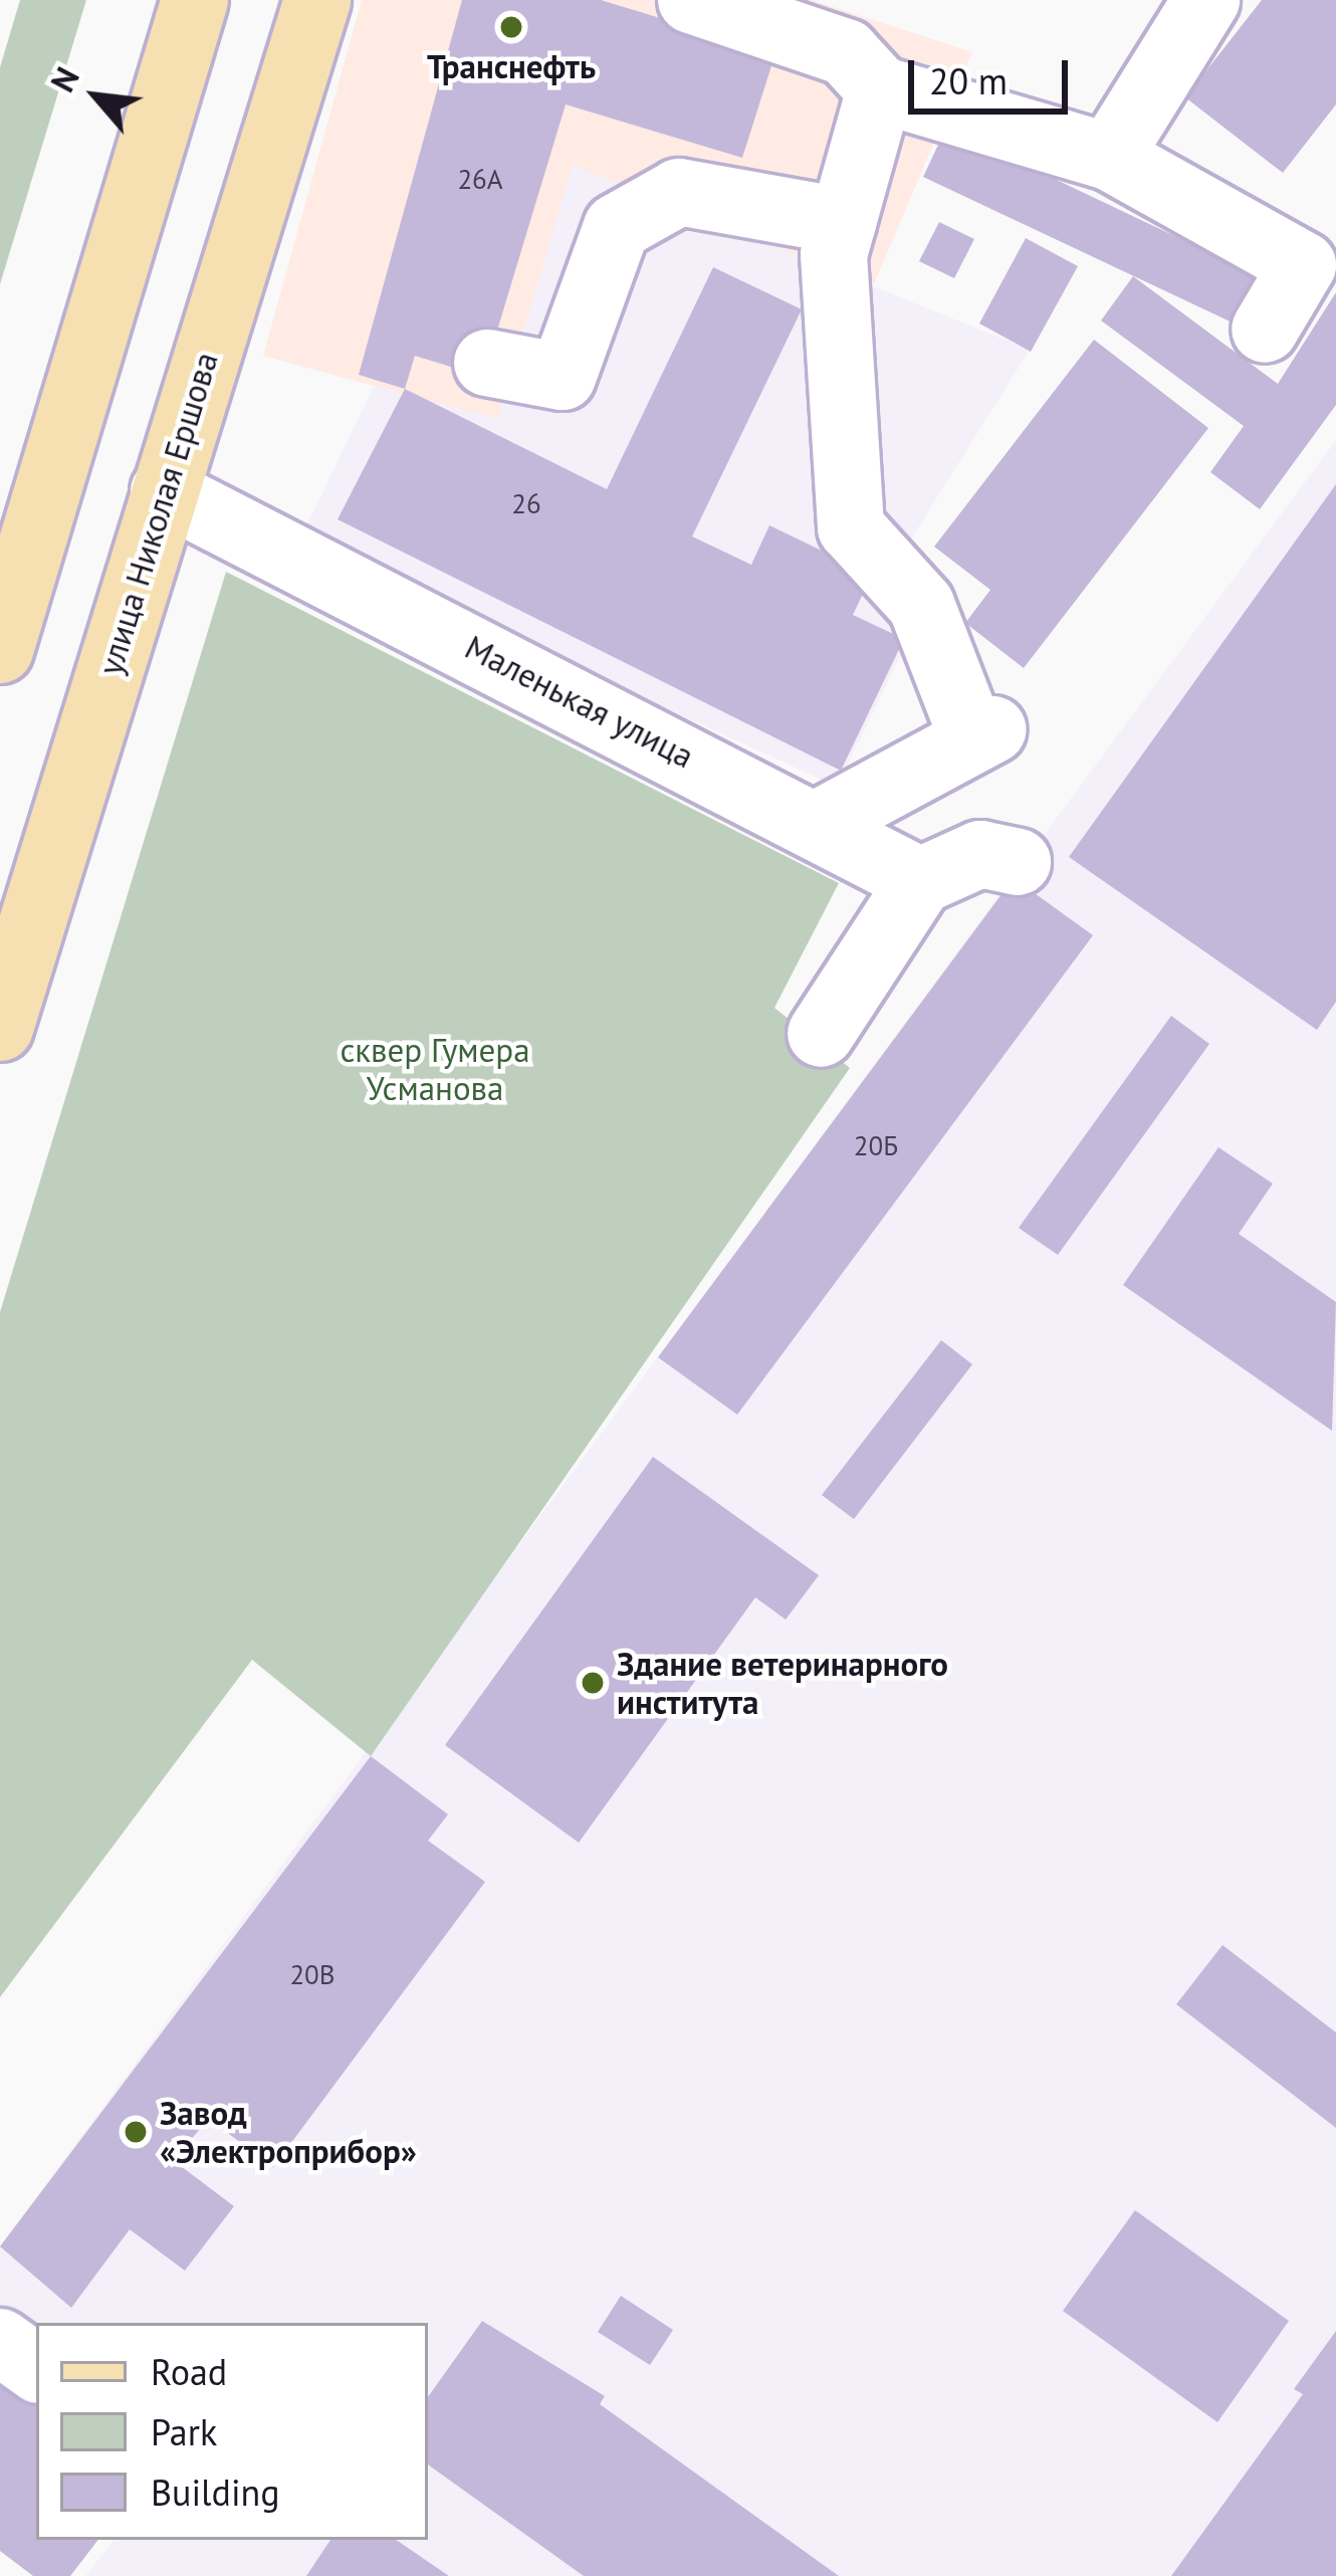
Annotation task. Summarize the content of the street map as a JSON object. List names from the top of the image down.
{
  "streets": {
    "main road": ["улица Николая Ершова"],
    "lane": ["Маленькая улица"]
  },
  "crossings": [
    ["улица Николая Ершова", "Маленькая улица"]
  ],
  "parks": ["сквер Гумера Усманова"],
  "places": ["Транснефть", "Здание ветеринарного института", "Завод «Электроприбор»"],
  "house_numbers": [
    "26А",
    "26",
    "20Б",
    "20В"
  ],
  "legend": ["Road", "Park", "Building"],
  "scale_bar": "20 m",
  "north": "top left"
}
